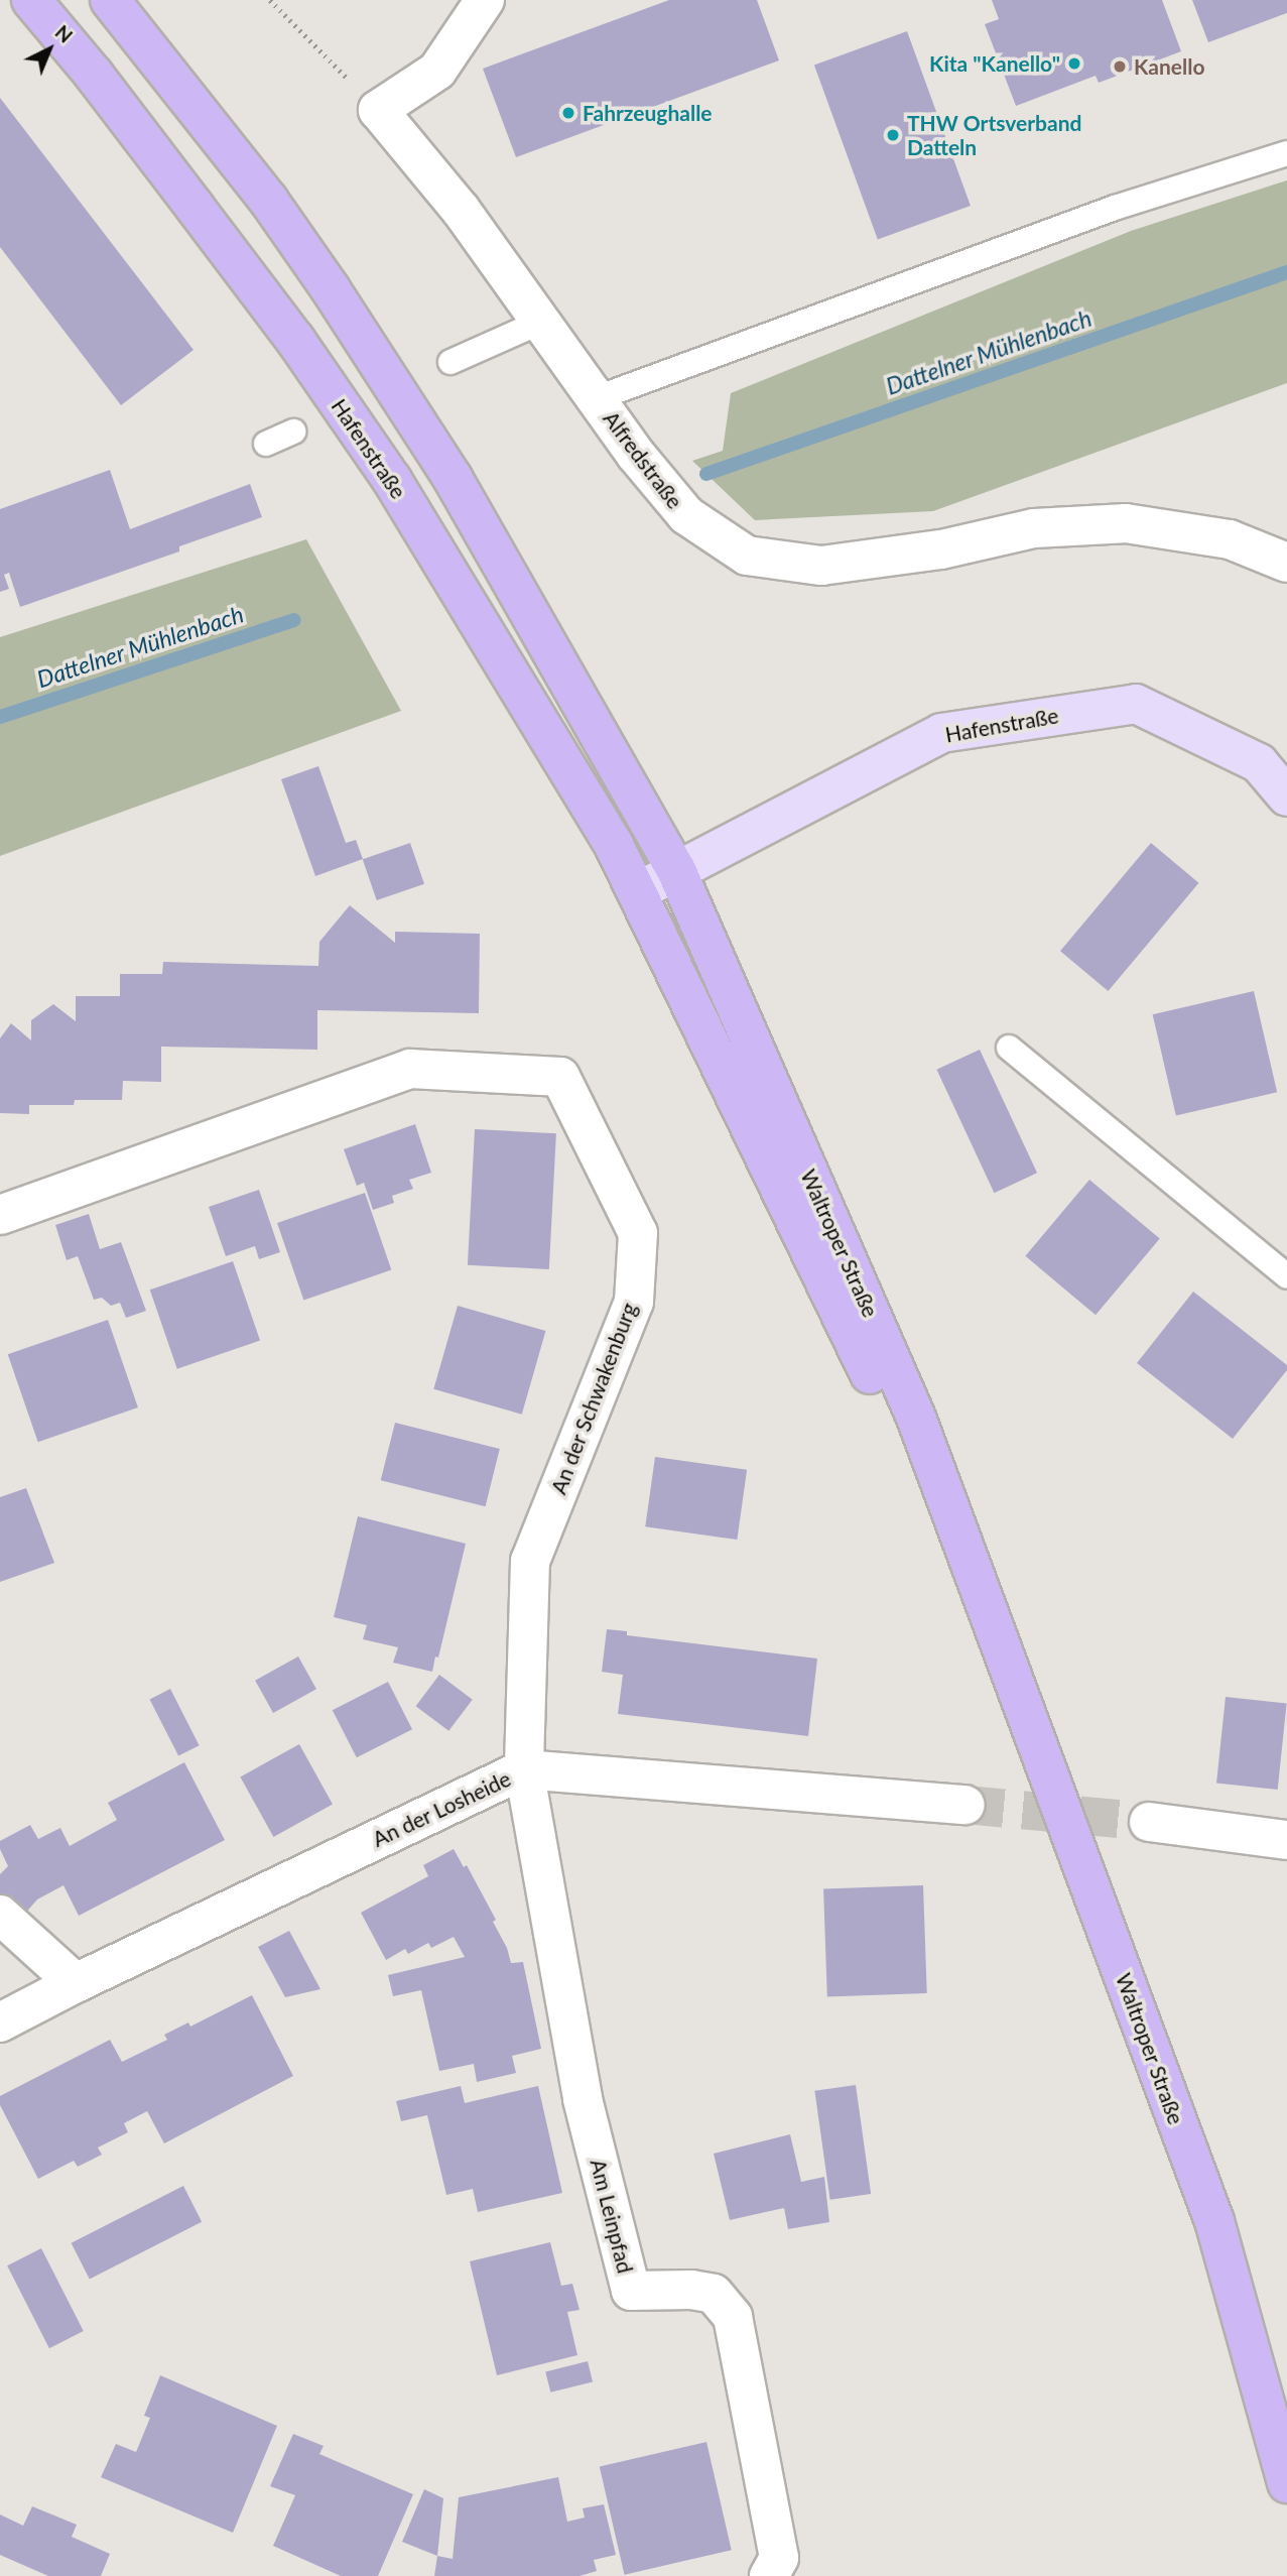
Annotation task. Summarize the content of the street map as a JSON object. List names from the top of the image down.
{
  "streets": {
    "main road": ["Hafenstraße", "Waltroper Straße"],
    "street": [
      "Alfredstraße",
      "An der Schwakenburg",
      "An der Losheide",
      "Am Leinpfad"
    ]
  },
  "crossings": [
    ["Hafenstraße", "Waltroper Straße"],
    ["An der Schwakenburg", "An der Losheide"],
    ["An der Schwakenburg", "Am Leinpfad"],
    ["An der Losheide", "Am Leinpfad"]
  ],
  "water": ["Dattelner Mühlenbach"],
  "places": [
    "Kita \"Kanello\"",
    "Kanello",
    "Fahrzeughalle",
    "THW Ortsverband Datteln"
  ],
  "north": "top right"
}
